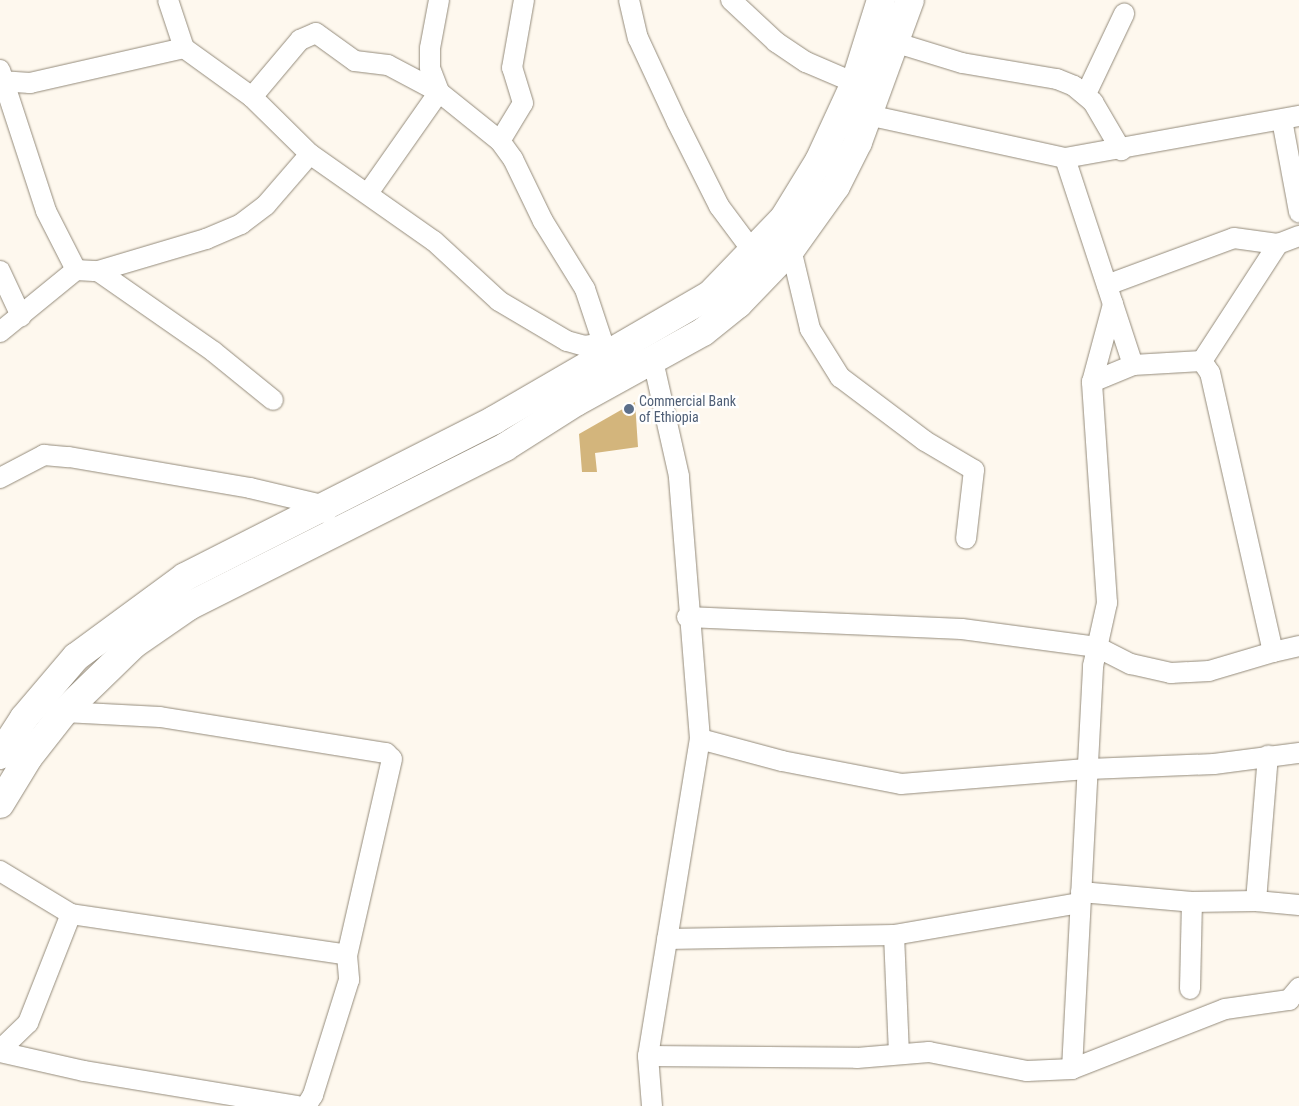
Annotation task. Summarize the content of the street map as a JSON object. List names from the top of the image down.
{
  "places": ["Commercial Bank of Ethiopia"]
}
